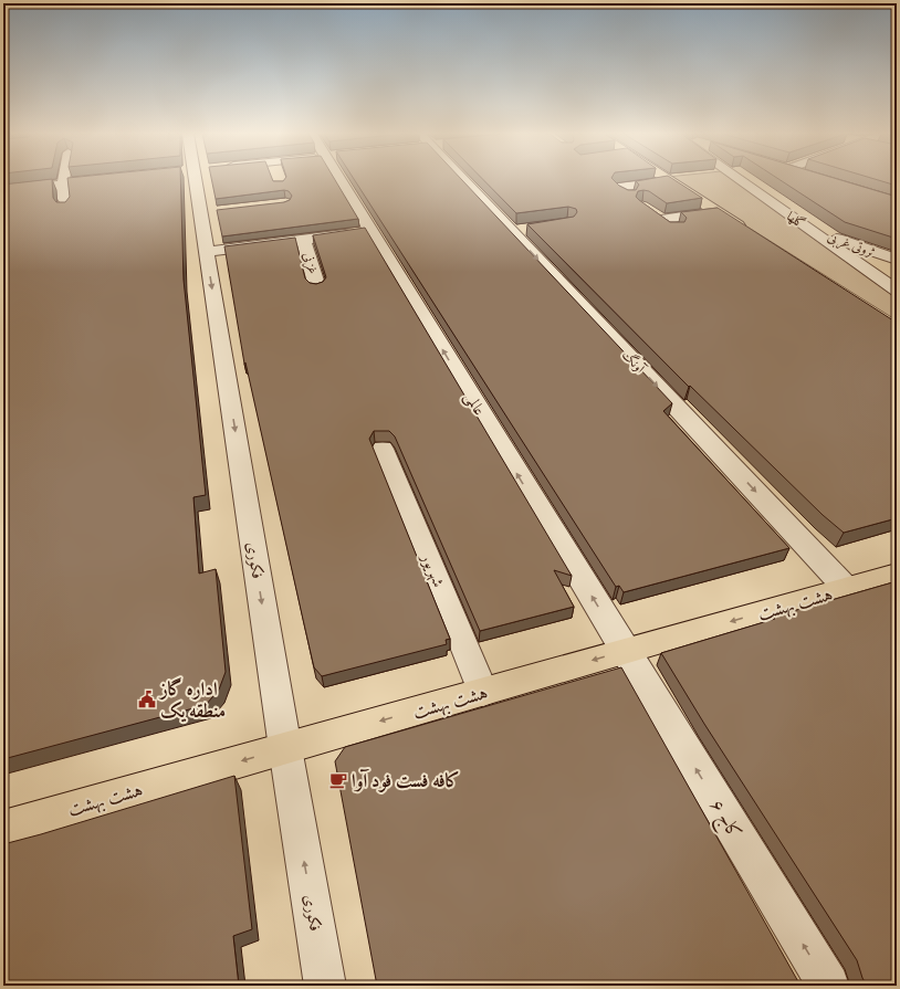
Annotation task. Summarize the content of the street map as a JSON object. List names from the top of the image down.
{
  "streets": {
    "main road": ["هشت بهشت"],
    "street": [
      "گلها",
      "ثروتی غربی",
      "غزنی",
      "آونگ",
      "عالمی",
      "فکوری",
      "شهریور",
      "کاج ۶"
    ]
  },
  "crossings": [
    ["گلها", "ثروتی غربی"],
    ["آونگ", "هشت بهشت"],
    ["عالمی", "هشت بهشت"],
    ["عالمی", "کاج ۶"],
    ["فکوری", "هشت بهشت"],
    ["شهریور", "هشت بهشت"],
    ["هشت بهشت", "کاج ۶"]
  ],
  "one_way": [
    "آونگ",
    "عالمی",
    "هشت بهشت",
    "کاج ۶"
  ],
  "places": {
    "public building": ["اداره گاز منطقه یک"],
    "cafe": ["کافه فست فود آوا"]
  }
}
